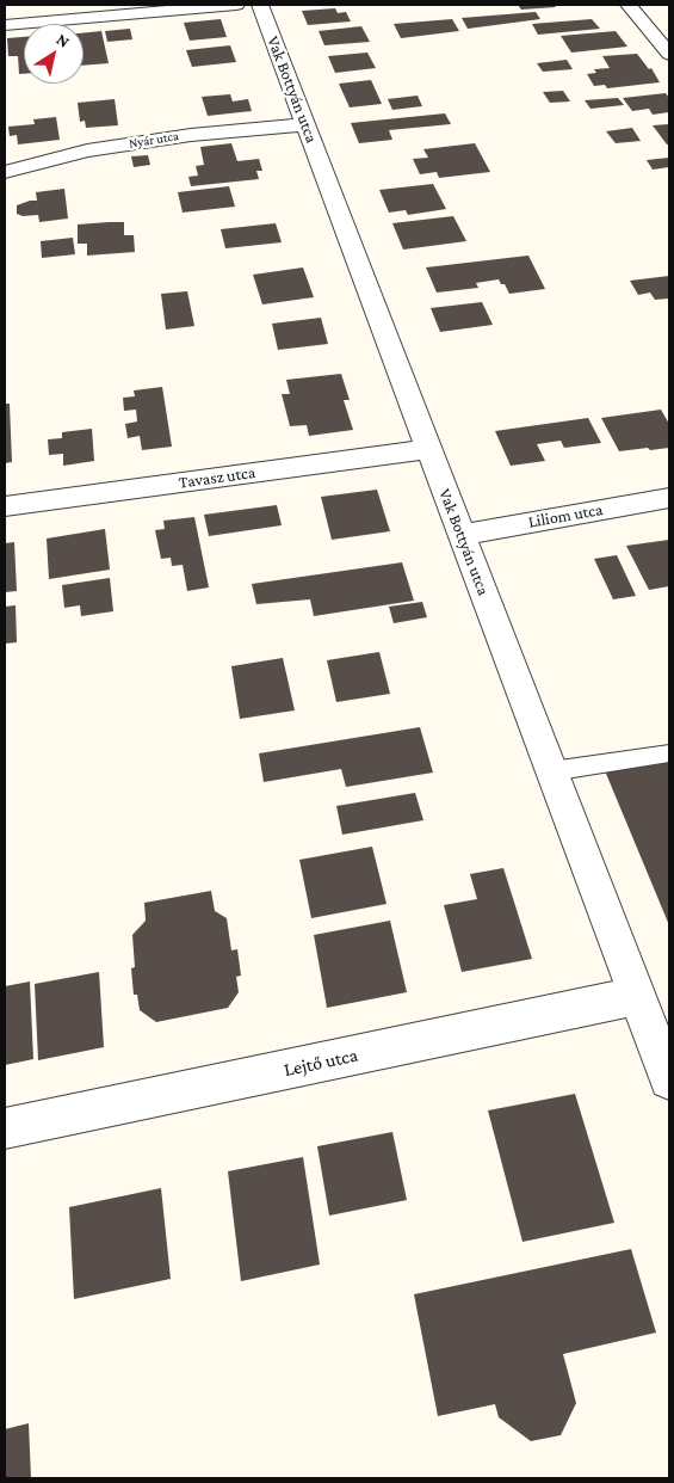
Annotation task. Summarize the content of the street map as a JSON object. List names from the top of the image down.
{
  "streets": {
    "street": [
      "Vak Bottyán utca",
      "Nyár utca",
      "Tavasz utca",
      "Liliom utca",
      "Lejtő utca"
    ]
  },
  "crossings": [
    ["Vak Bottyán utca", "Nyár utca"],
    ["Vak Bottyán utca", "Tavasz utca"],
    ["Vak Bottyán utca", "Liliom utca"],
    ["Vak Bottyán utca", "Lejtő utca"]
  ],
  "north": "top right"
}
